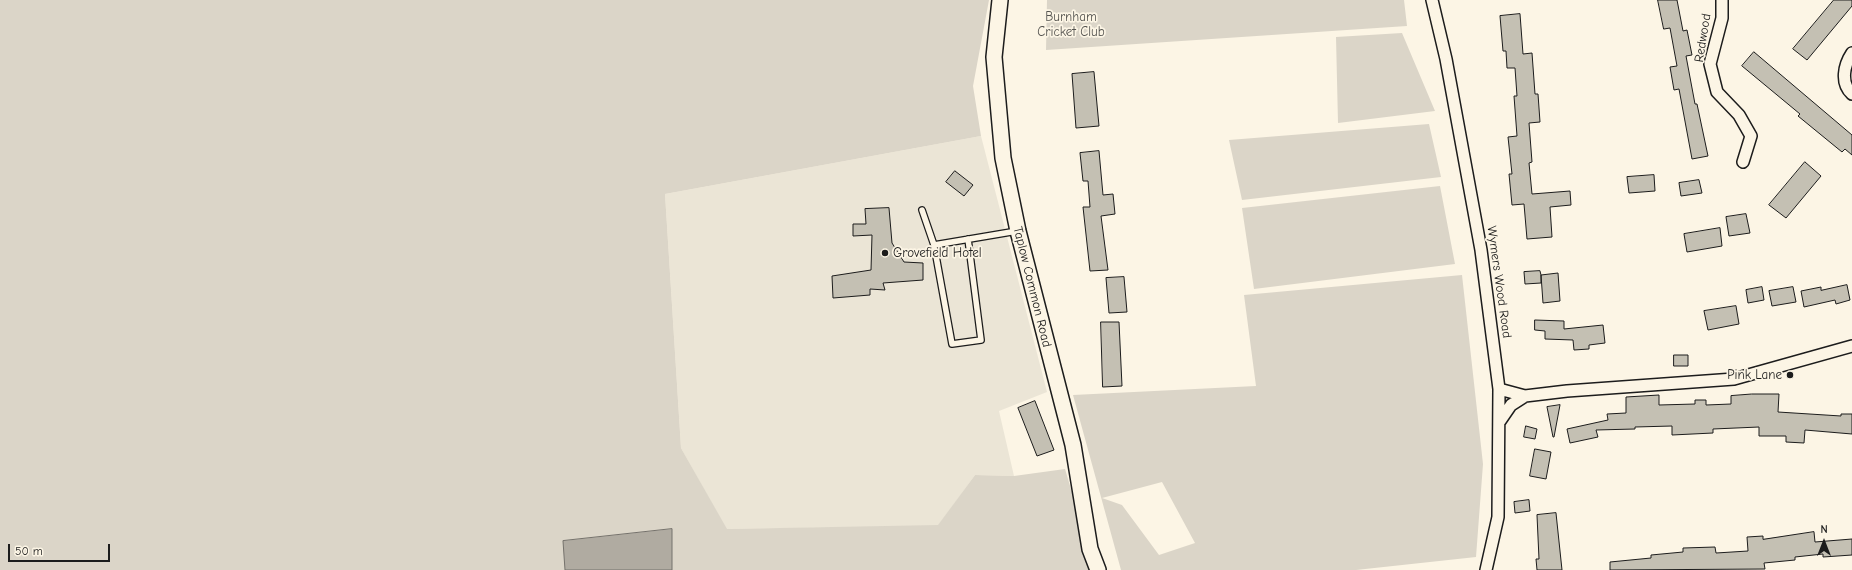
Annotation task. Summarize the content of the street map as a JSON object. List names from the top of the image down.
{
  "streets": {
    "street": ["Redwood", "Wymers Wood Road", "Taplow Common Road"]
  },
  "parks": ["Burnham Cricket Club"],
  "places": ["Grovefield Hotel", "Pink Lane"],
  "scale_bar": "50 m",
  "north": "top"
}
